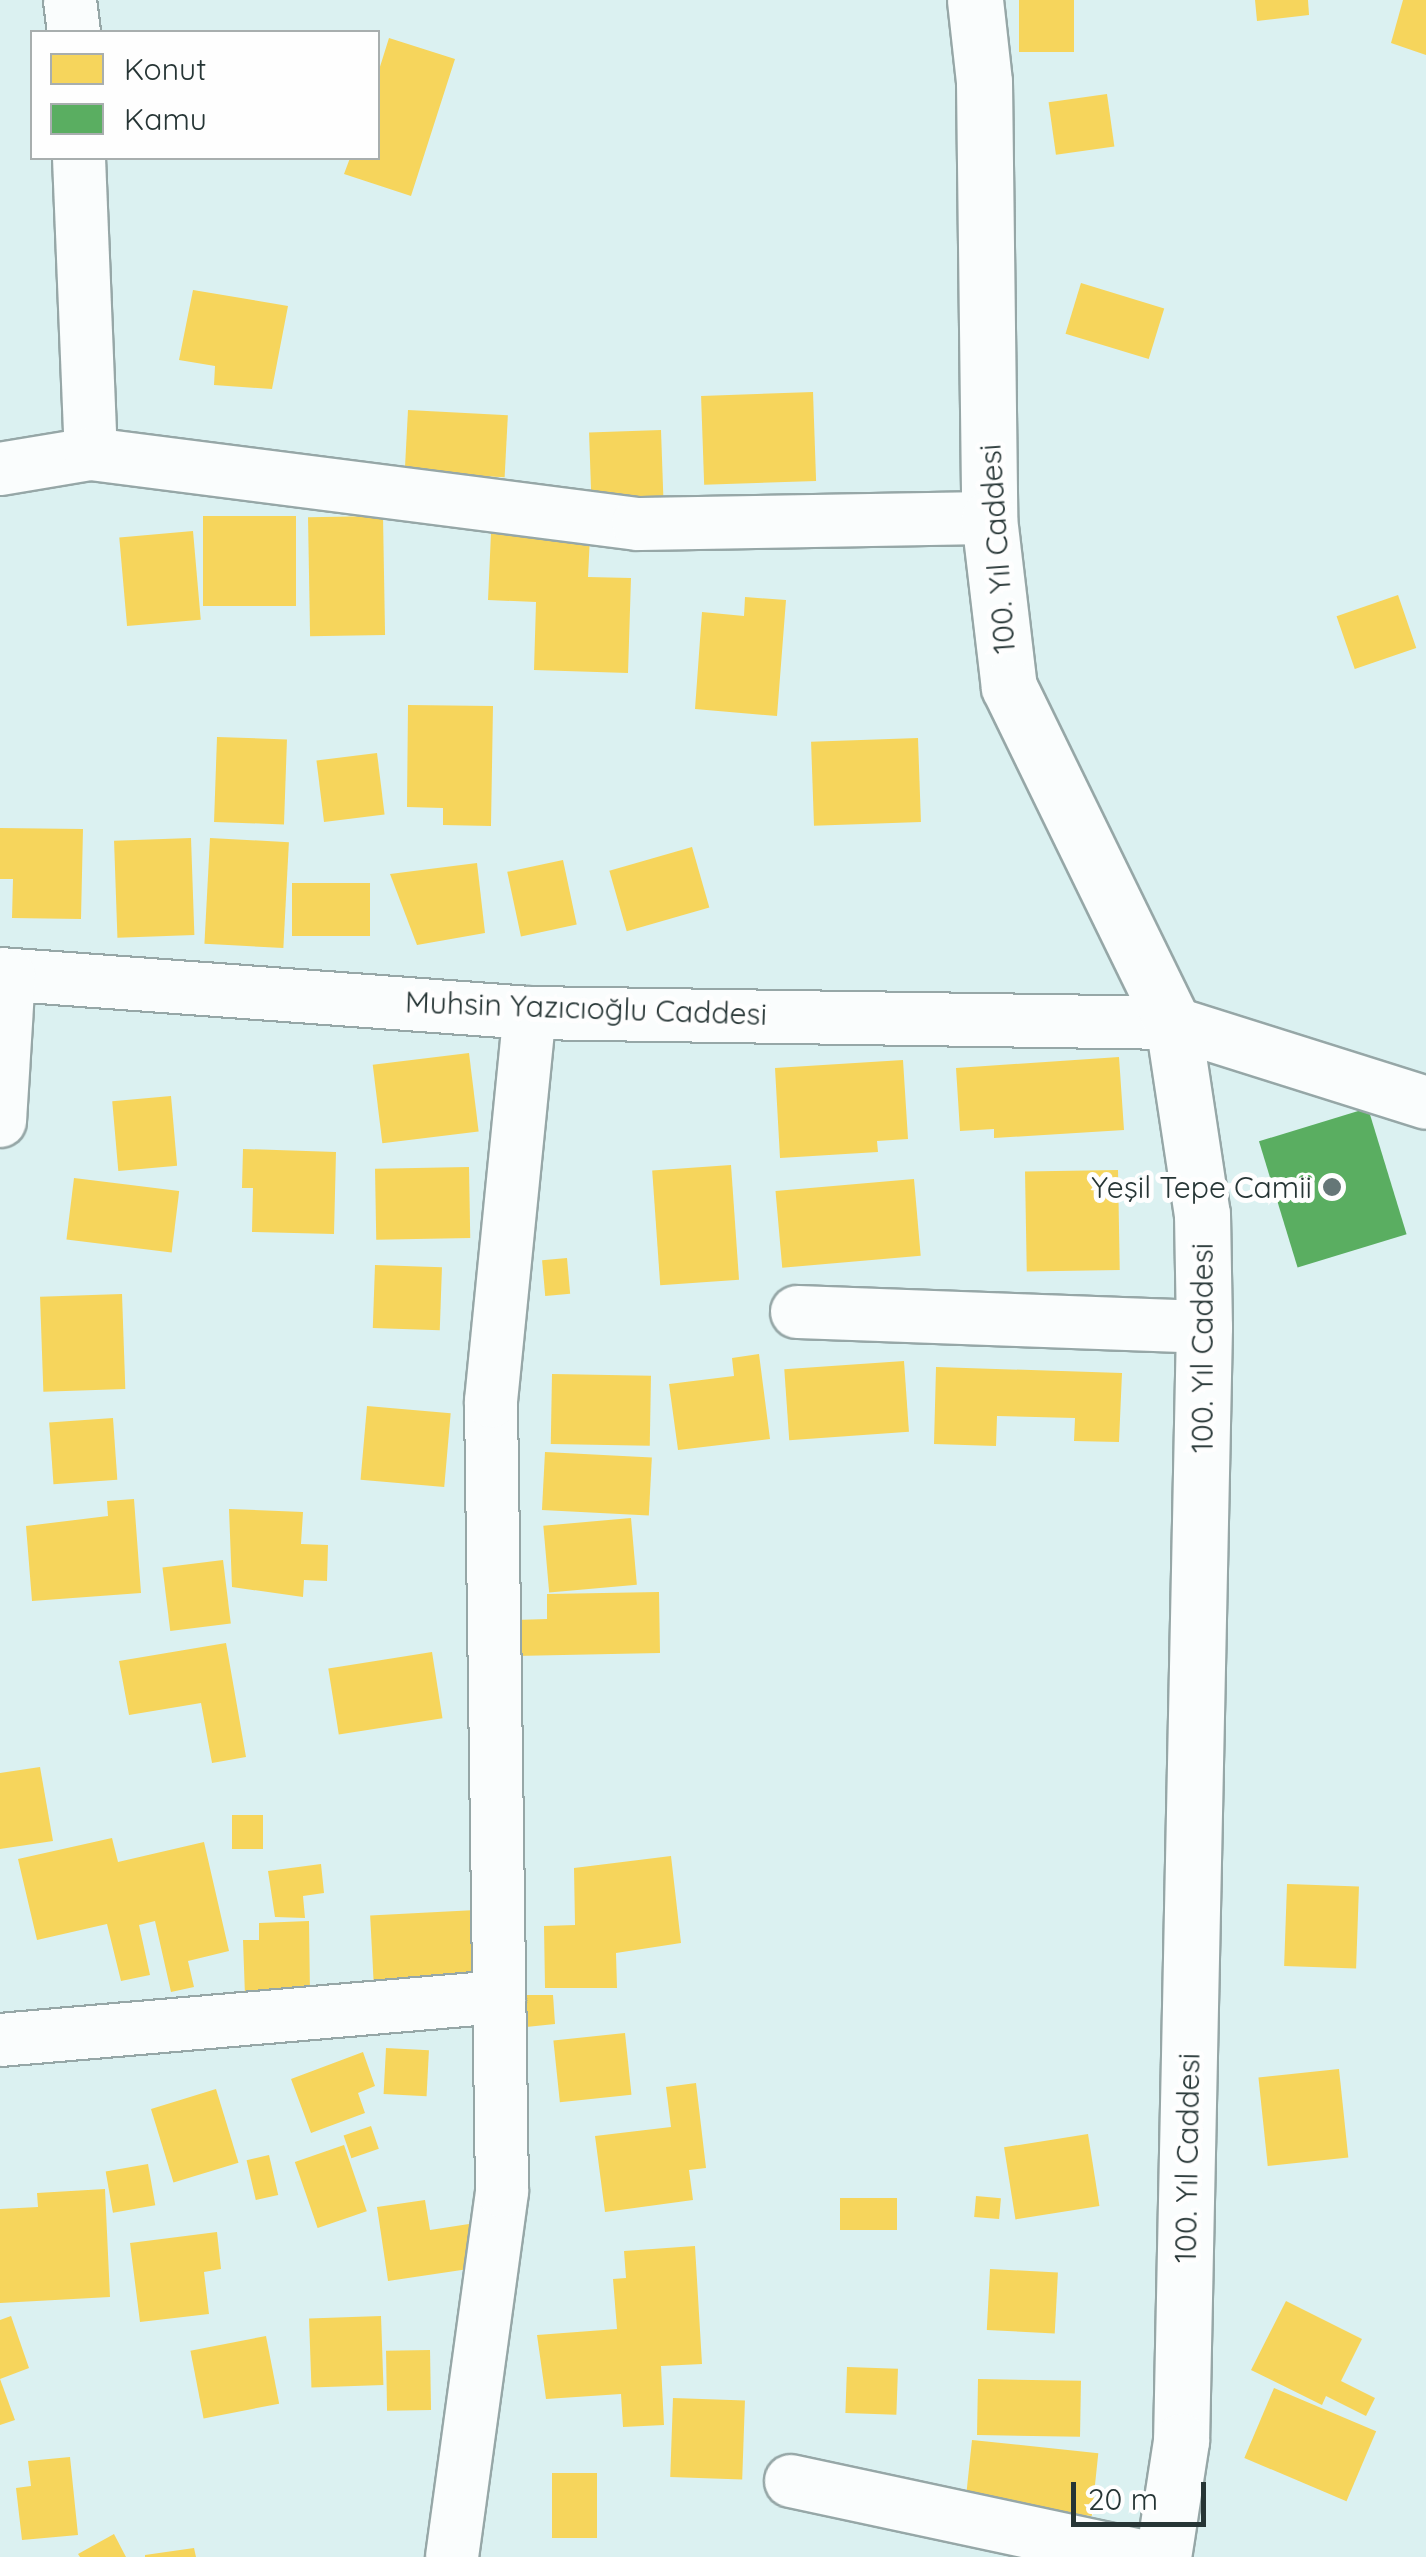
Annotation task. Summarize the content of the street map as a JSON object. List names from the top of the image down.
{
  "streets": {
    "street": ["100. Yıl Caddesi", "Muhsin Yazıcıoğlu Caddesi"]
  },
  "crossings": [
    ["100. Yıl Caddesi", "Muhsin Yazıcıoğlu Caddesi"]
  ],
  "places": ["Yeşil Tepe Camii"],
  "legend": ["Konut", "Kamu"],
  "scale_bar": "20 m"
}
